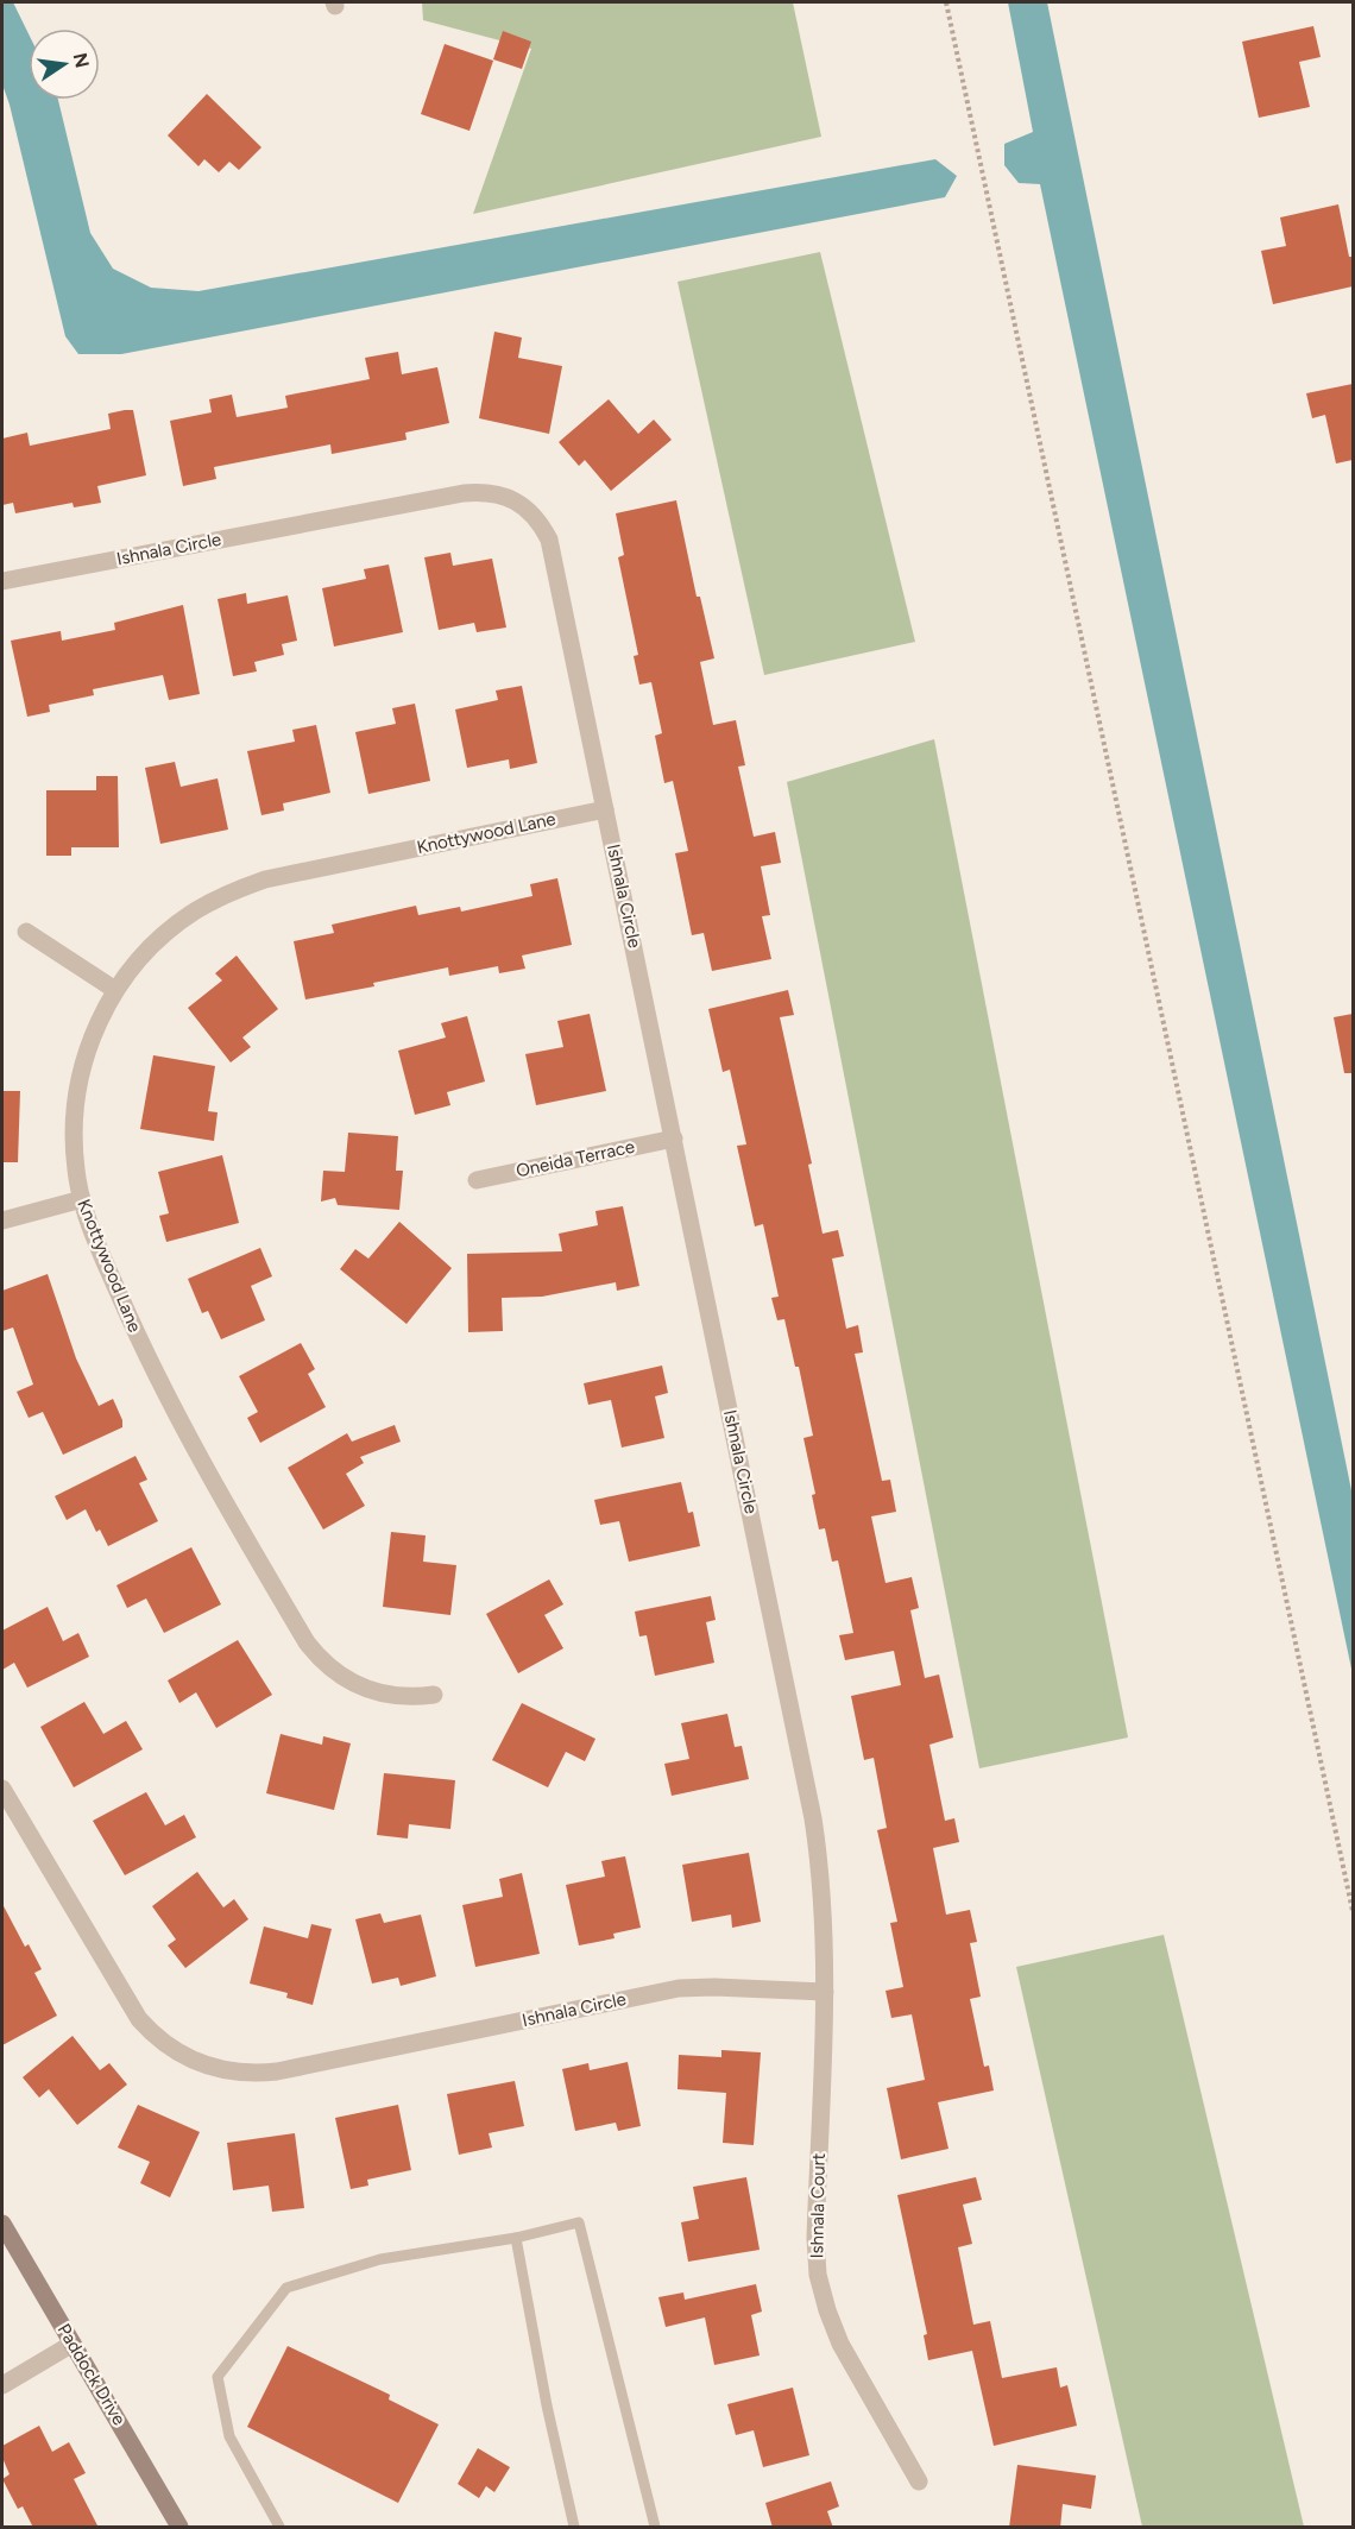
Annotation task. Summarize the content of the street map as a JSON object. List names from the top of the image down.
{
  "streets": {
    "street": [
      "Ishnala Circle",
      "Knottywood Lane",
      "Oneida Terrace",
      "Ishnala Court",
      "Paddock Drive"
    ]
  },
  "crossings": [
    ["Ishnala Circle", "Knottywood Lane"],
    ["Ishnala Circle", "Oneida Terrace"],
    ["Ishnala Circle", "Ishnala Court"]
  ],
  "north": "right"
}
